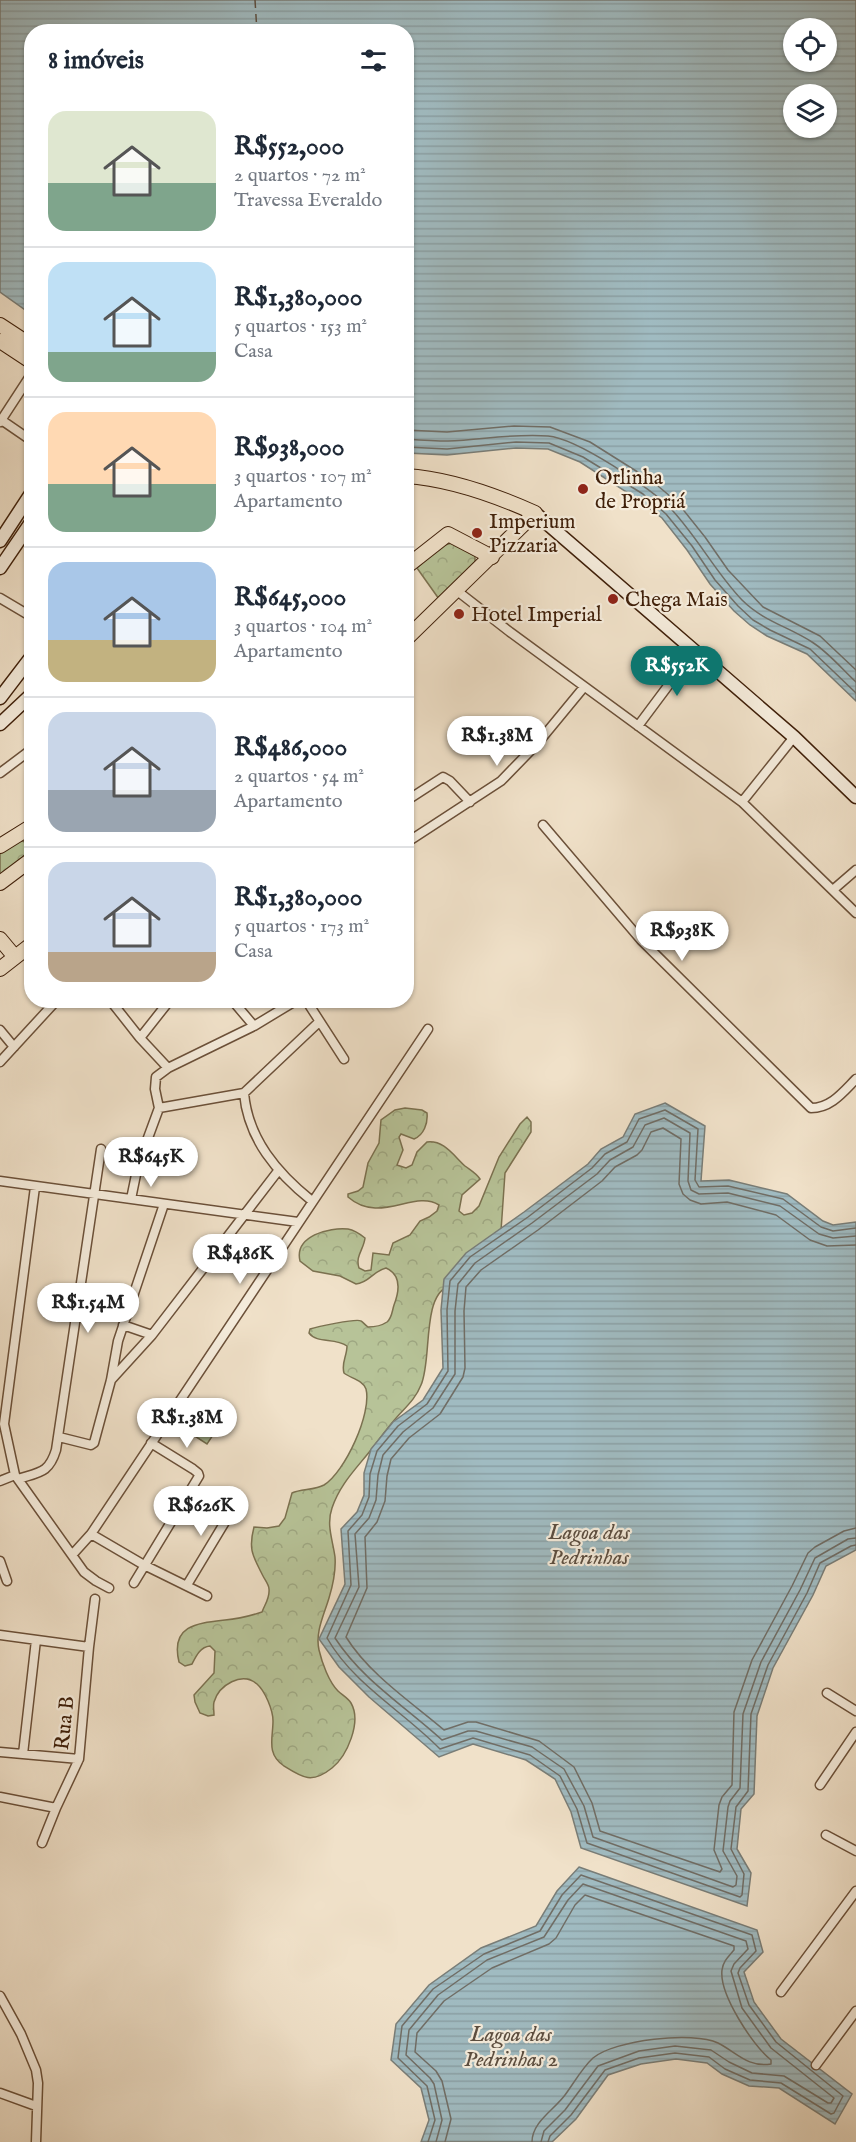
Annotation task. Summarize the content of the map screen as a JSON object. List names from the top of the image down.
{
  "streets": {
    "street": ["Rua B"]
  },
  "water": ["Lagoa das Pedrinhas", "Lagoa das Pedrinhas 2"],
  "places": [
    "Orlinha de Propriá",
    "Imperium Pizzaria",
    "Chega Mais",
    "Hotel Imperial"
  ],
  "page": {
    "heading": "8 imóveis",
    "list": [
      {
        "name": "R$552,000",
        "note": "2 quartos · 72 m² · Travessa Everaldo"
      },
      {
        "name": "R$1,380,000",
        "note": "5 quartos · 153 m² · Casa"
      },
      {
        "name": "R$938,000",
        "note": "3 quartos · 107 m² · Apartamento"
      },
      {
        "name": "R$645,000",
        "note": "3 quartos · 104 m² · Apartamento"
      },
      {
        "name": "R$486,000",
        "note": "2 quartos · 54 m² · Apartamento"
      },
      {
        "name": "R$1,380,000",
        "note": "5 quartos · 173 m² · Casa"
      }
    ],
    "price": [
      "R$552K",
      "R$1.38M",
      "R$938K",
      "R$645K",
      "R$486K",
      "R$1.54M",
      "R$1.38M",
      "R$626K"
    ]
  }
}
